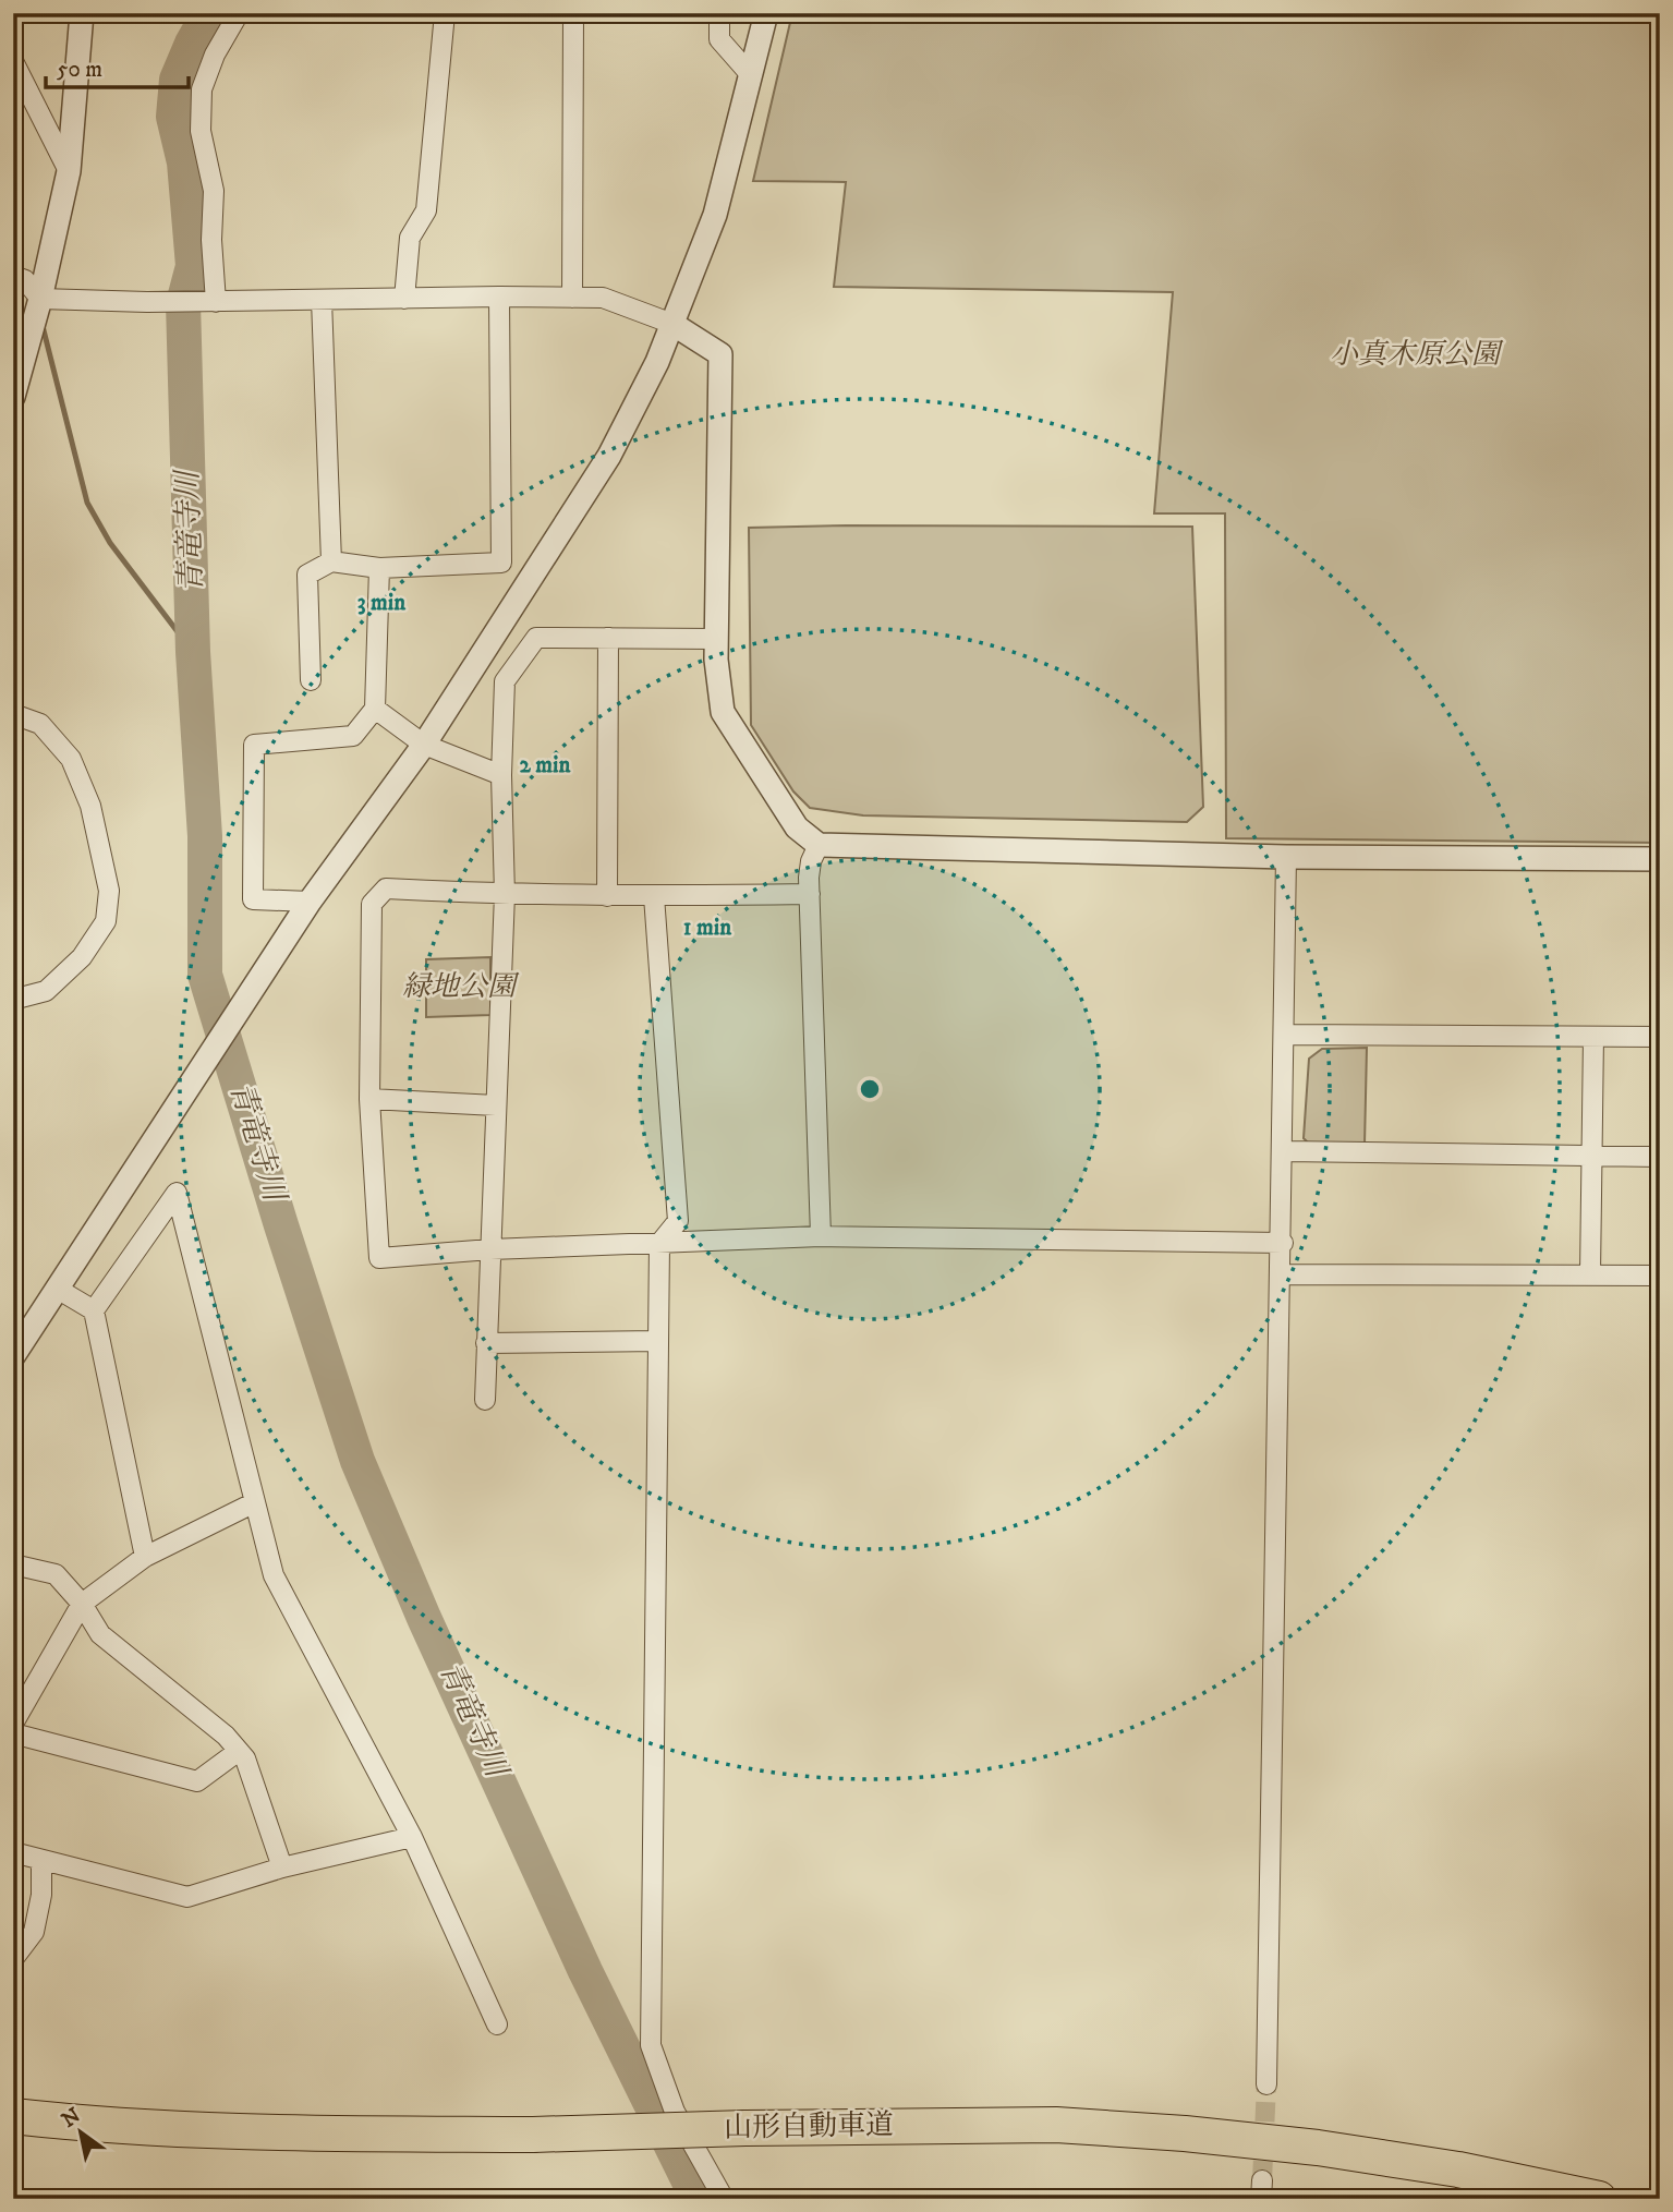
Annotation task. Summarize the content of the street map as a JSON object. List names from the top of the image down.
{
  "streets": {
    "highway": ["山形自動車道"]
  },
  "water": ["青竜寺川"],
  "parks": ["小真木原公園", "緑地公園"],
  "scale_bar": "50 m",
  "north": "top left",
  "rings": ["3 min", "2 min", "1 min"]
}
